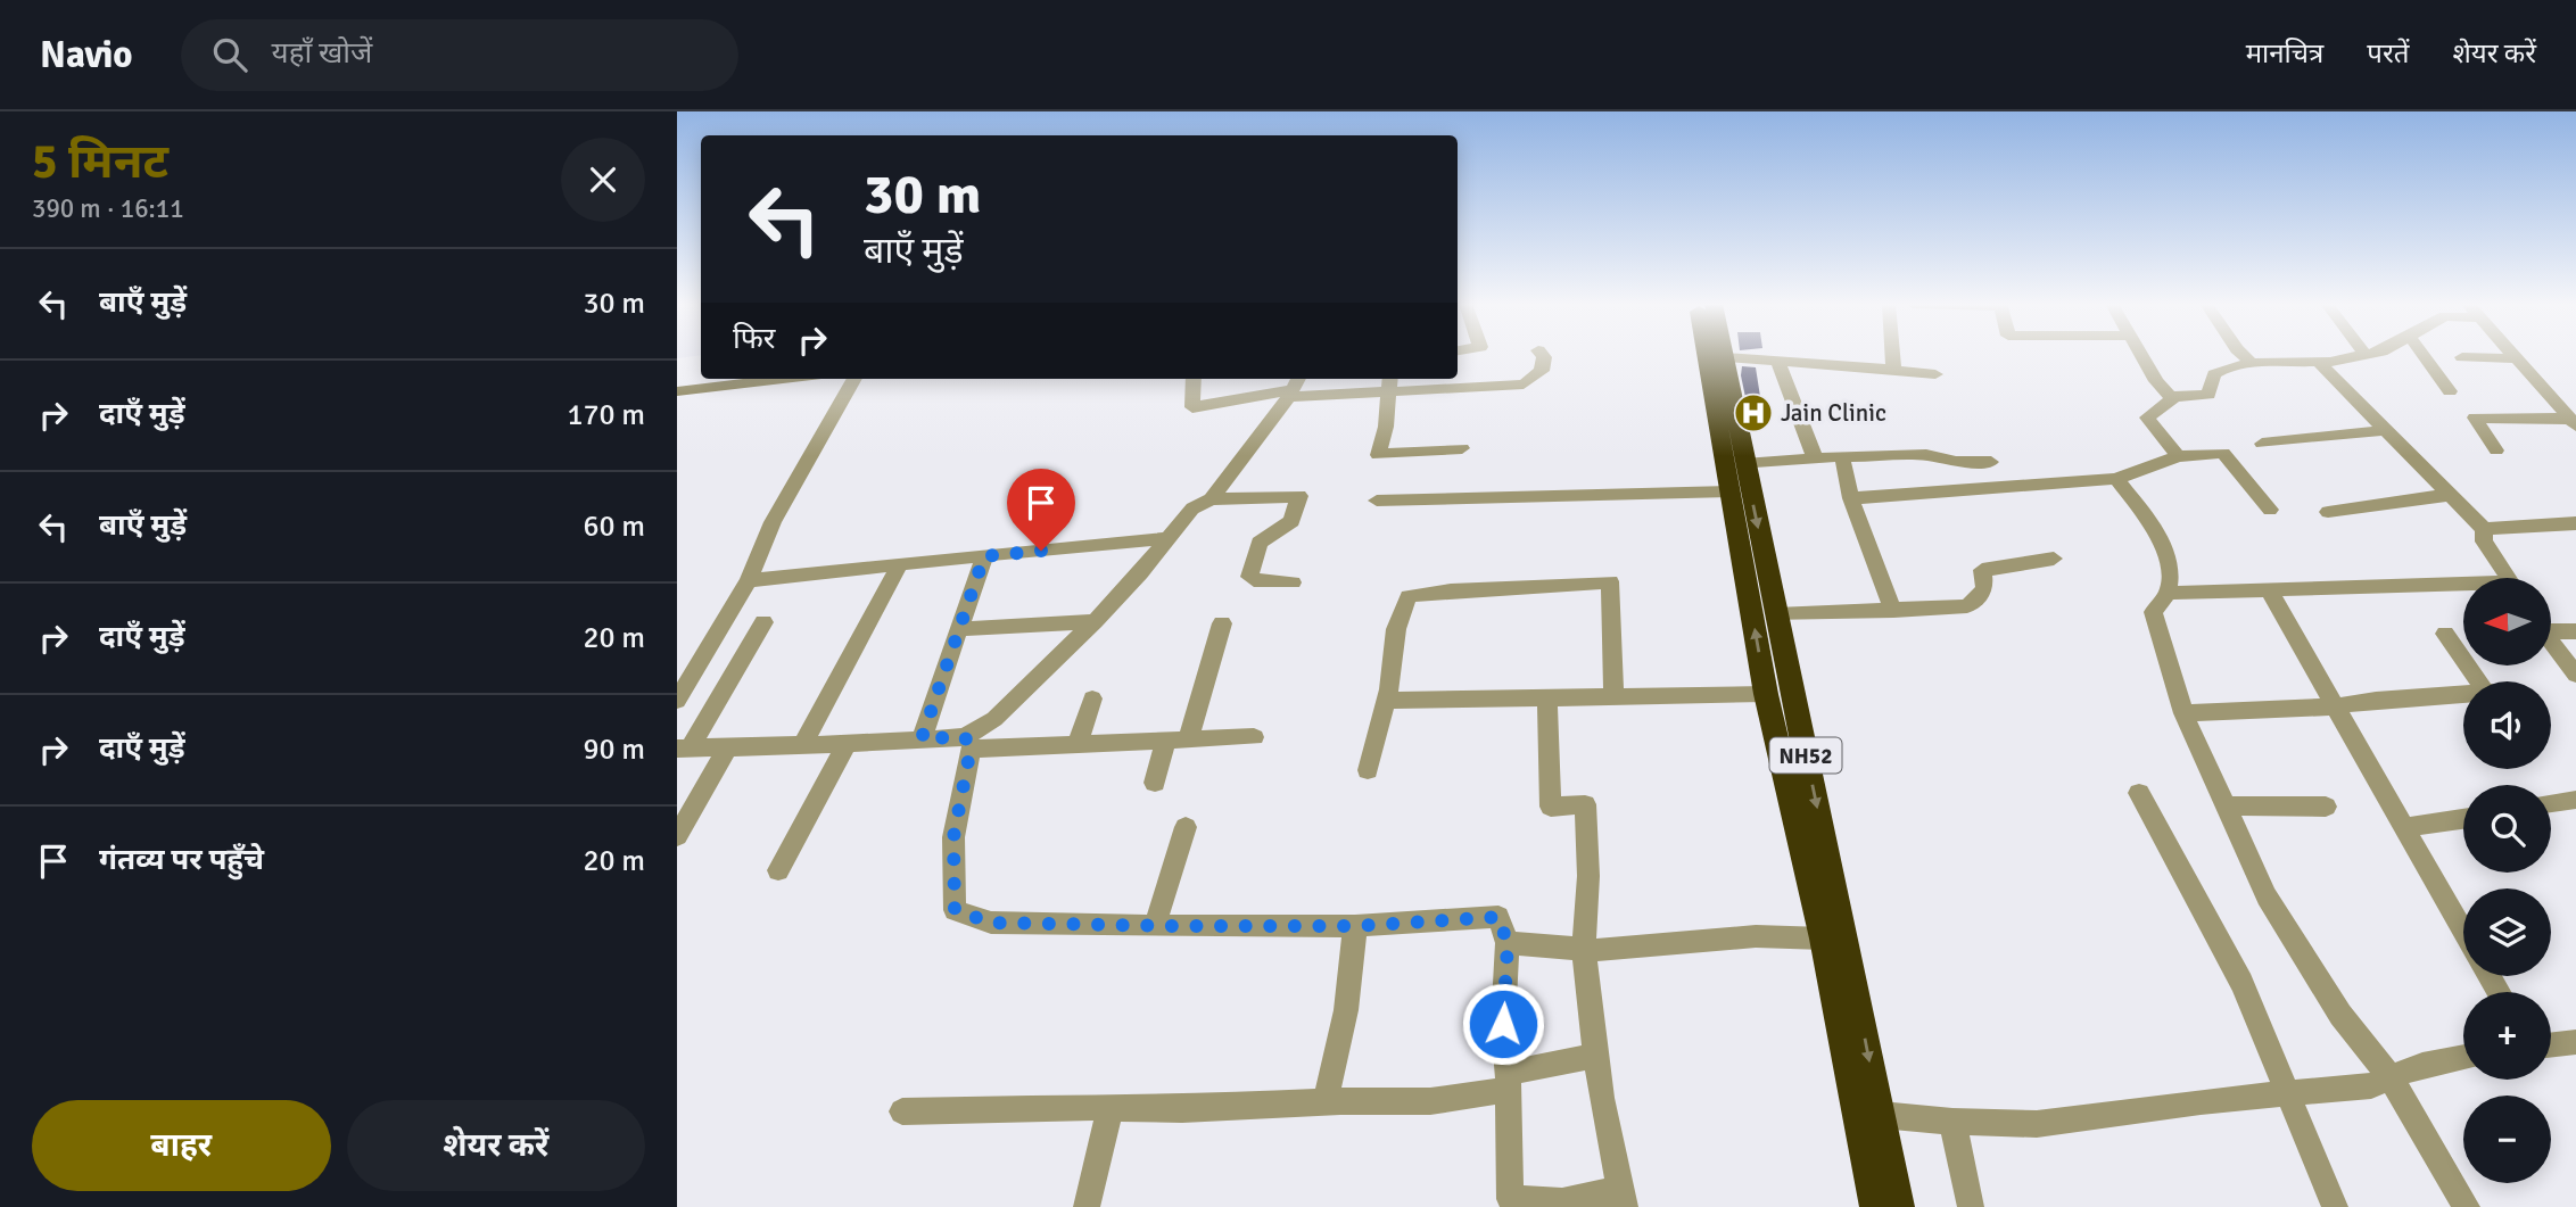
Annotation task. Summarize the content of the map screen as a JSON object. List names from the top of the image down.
{
  "streets": {
    "highway": ["NH52"]
  },
  "places": {
    "hospital": ["Jain Clinic"]
  },
  "north": "left",
  "page": {
    "header": "Navio",
    "search": "यहाँ खोजें",
    "nav": ["मानचित्र", "परतें", "शेयर करें"],
    "heading": ["5 मिनट", "390 m · 16:11"],
    "turn": ["30 m", "बाएँ मुड़ें"],
    "list": [
      {
        "name": "बाएँ मुड़ें",
        "value": "30 m"
      },
      {
        "name": "दाएँ मुड़ें",
        "value": "170 m"
      },
      {
        "name": "बाएँ मुड़ें",
        "value": "60 m"
      },
      {
        "name": "दाएँ मुड़ें",
        "value": "20 m"
      },
      {
        "name": "दाएँ मुड़ें",
        "value": "90 m"
      },
      {
        "name": "गंतव्य पर पहुँचे",
        "value": "20 m"
      }
    ],
    "then": "फिर",
    "map_buttons": ["+", "−"],
    "buttons": ["बाहर", "शेयर करें"]
  }
}
